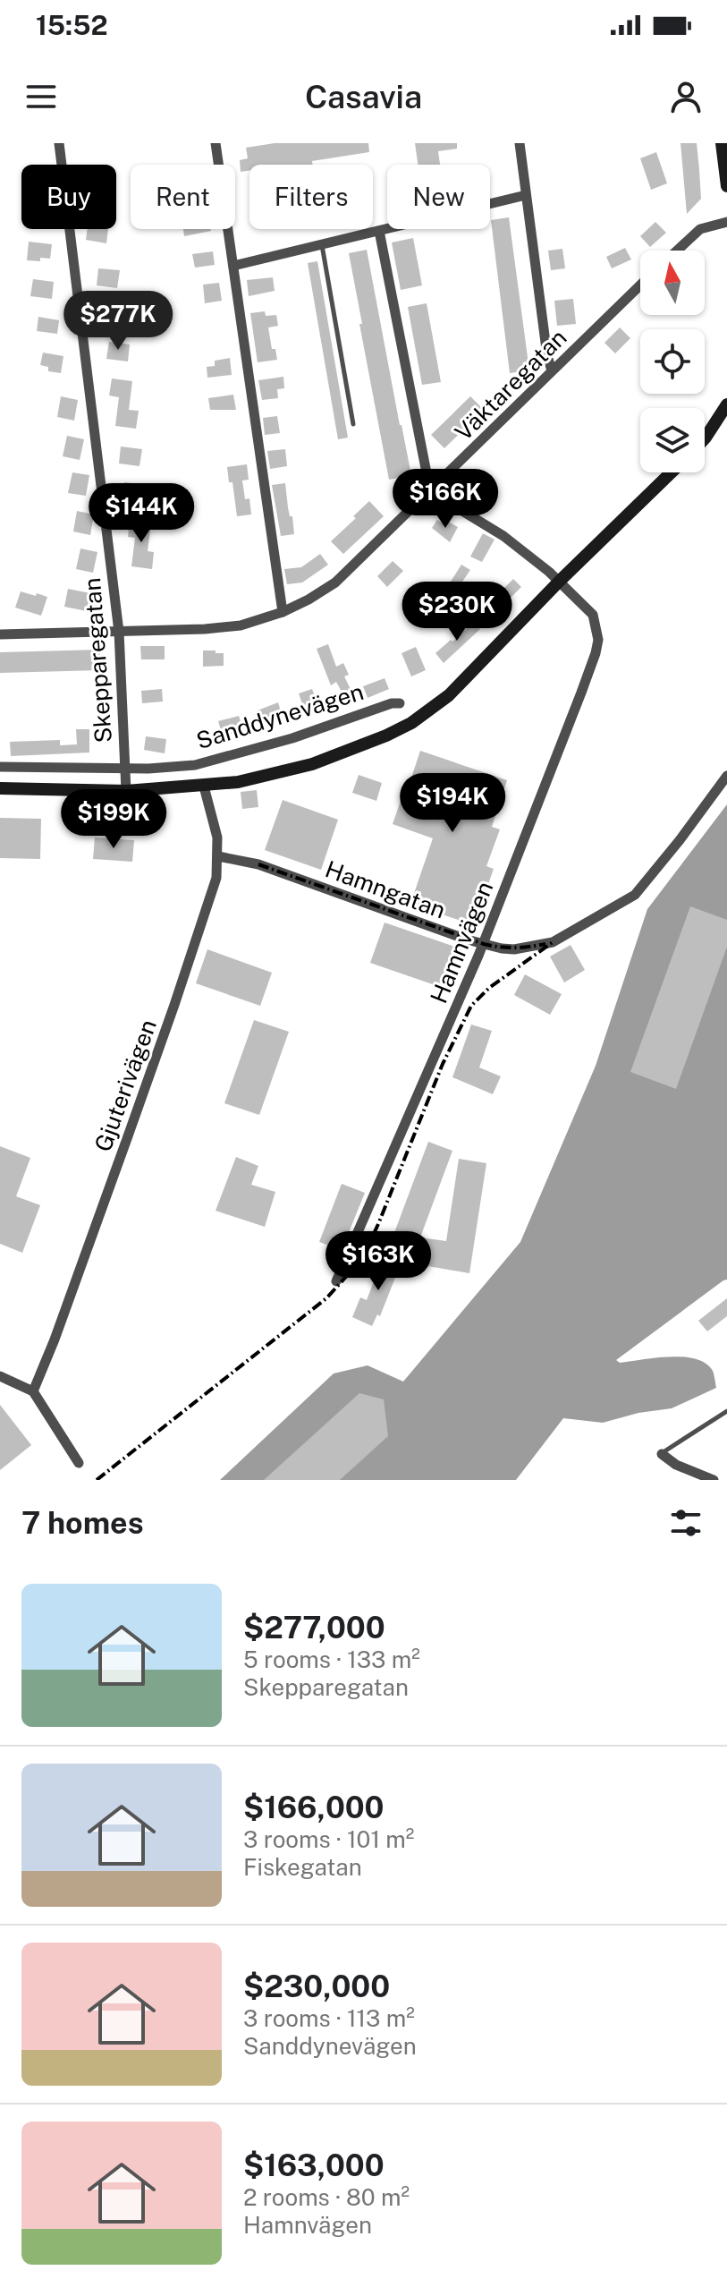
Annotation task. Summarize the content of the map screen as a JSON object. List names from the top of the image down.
{
  "streets": {
    "street": [
      "Väktaregatan",
      "Skepparegatan",
      "Sanddynevägen",
      "Hamngatan",
      "Hamnvägen",
      "Gjuterivägen"
    ]
  },
  "crossings": [
    ["Väktaregatan", "Skepparegatan"],
    ["Väktaregatan", "Hamnvägen"],
    ["Skepparegatan", "Sanddynevägen"],
    ["Sanddynevägen", "Hamnvägen"],
    ["Sanddynevägen", "Gjuterivägen"],
    ["Hamngatan", "Hamnvägen"],
    ["Hamngatan", "Gjuterivägen"]
  ],
  "north": "top",
  "page": {
    "status": "15:52",
    "header": "Casavia",
    "chip": [
      "Buy",
      "Rent",
      "Filters",
      "New"
    ],
    "price": [
      "$277K",
      "$166K",
      "$144K",
      "$230K",
      "$194K",
      "$199K",
      "$163K"
    ],
    "heading": "7 homes",
    "list": [
      {
        "name": "$277,000",
        "note": "5 rooms · 133 m² · Skepparegatan"
      },
      {
        "name": "$166,000",
        "note": "3 rooms · 101 m² · Fiskegatan"
      },
      {
        "name": "$230,000",
        "note": "3 rooms · 113 m² · Sanddynevägen"
      },
      {
        "name": "$163,000",
        "note": "2 rooms · 80 m² · Hamnvägen"
      }
    ]
  }
}
